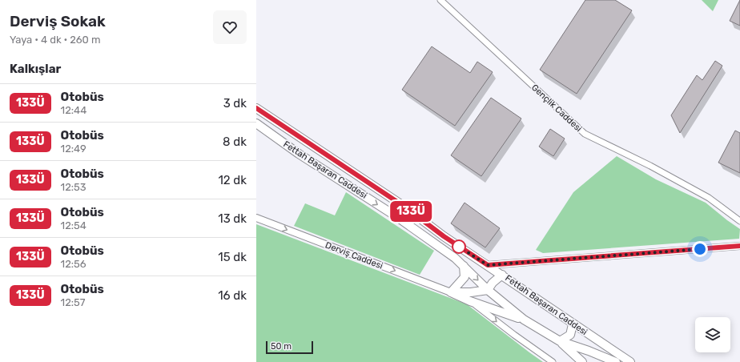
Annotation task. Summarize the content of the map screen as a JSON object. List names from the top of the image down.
{
  "streets": {
    "main road": ["Fettah Başaran Caddesi"],
    "street": ["Gençlik Caddesi", "Derviş Caddesi"]
  },
  "one_way": ["Derviş Caddesi"],
  "lines": ["bus line 133Ü"],
  "scale_bar": "50 m",
  "page": {
    "heading": [
      ["Derviş Sokak", "Yaya · 4 dk · 260 m"],
      "Kalkışlar"
    ],
    "on_map": "133Ü",
    "list": [
      {
        "mark": "133Ü",
        "name": "Otobüs",
        "note": "12:44",
        "value": "3 dk"
      },
      {
        "mark": "133Ü",
        "name": "Otobüs",
        "note": "12:49",
        "value": "8 dk"
      },
      {
        "mark": "133Ü",
        "name": "Otobüs",
        "note": "12:53",
        "value": "12 dk"
      },
      {
        "mark": "133Ü",
        "name": "Otobüs",
        "note": "12:54",
        "value": "13 dk"
      },
      {
        "mark": "133Ü",
        "name": "Otobüs",
        "note": "12:56",
        "value": "15 dk"
      },
      {
        "mark": "133Ü",
        "name": "Otobüs",
        "note": "12:57",
        "value": "16 dk"
      }
    ],
    "scale": "50 m"
  }
}
